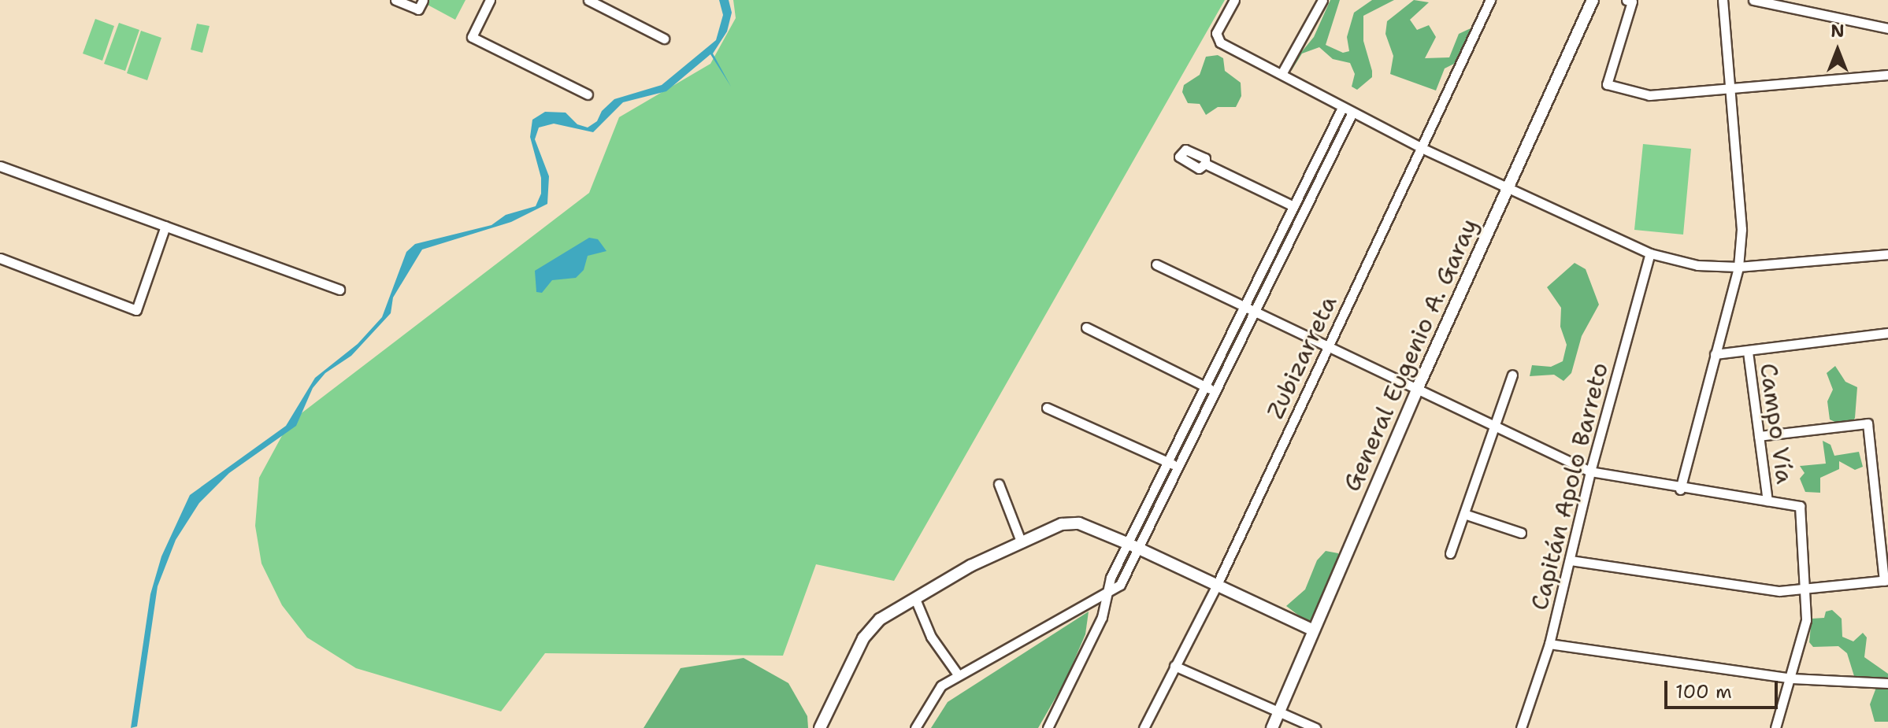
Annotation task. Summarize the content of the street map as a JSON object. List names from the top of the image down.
{
  "streets": {
    "street": [
      "General Eugenio A. Garay",
      "Zubizarreta",
      "Campo Vía",
      "Capitán Apolo Barreto"
    ]
  },
  "scale_bar": "100 m",
  "north": "top"
}
